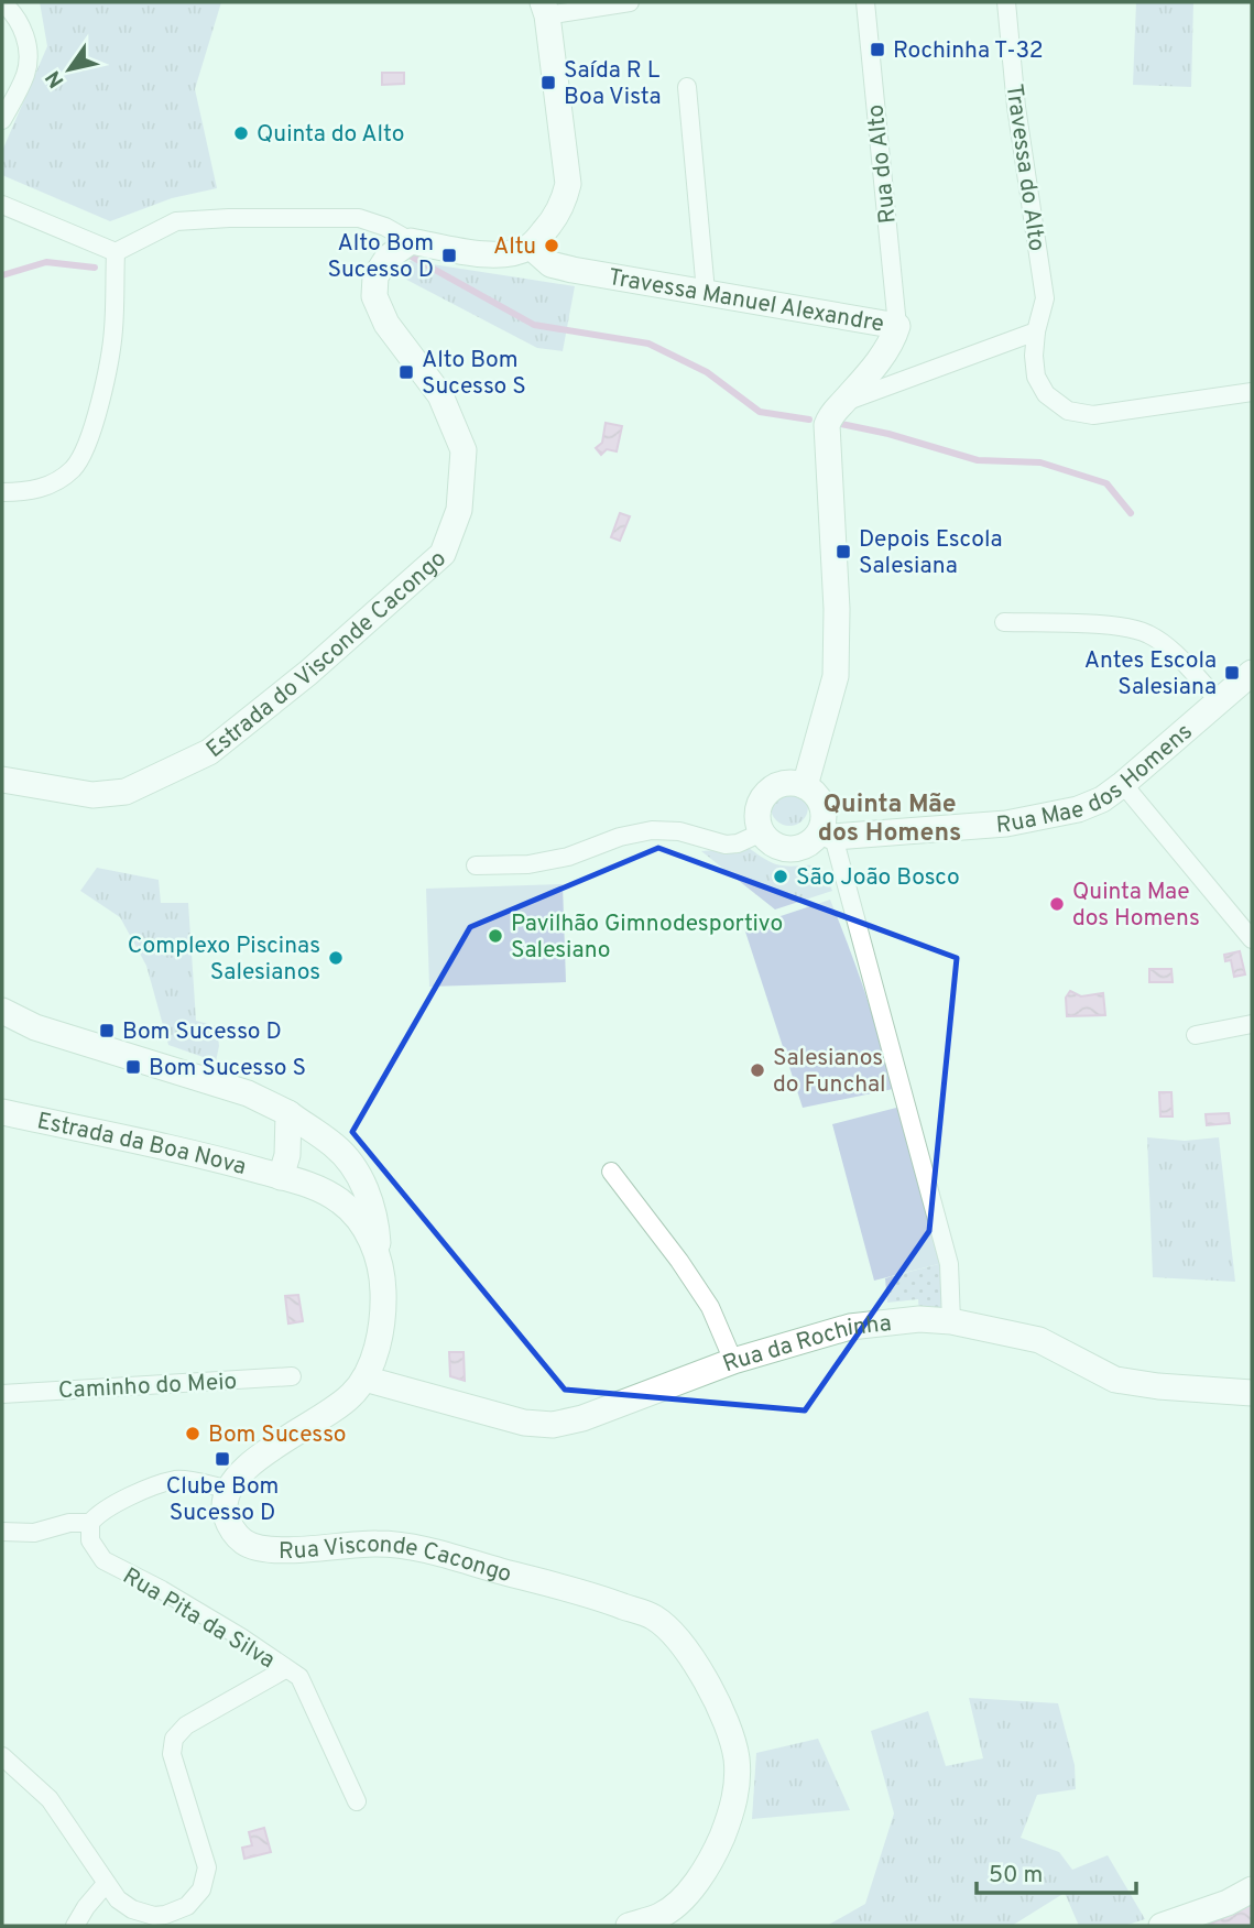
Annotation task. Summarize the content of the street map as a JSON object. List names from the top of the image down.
{
  "streets": {
    "street": [
      "Rua do Alto",
      "Travessa do Alto",
      "Travessa Manuel Alexandre",
      "Estrada do Visconde Cacongo",
      "Rua Mae dos Homens",
      "Estrada da Boa Nova",
      "Rua da Rochinha",
      "Caminho do Meio",
      "Rua Visconde Cacongo",
      "Rua Pita da Silva"
    ]
  },
  "crossings": [
    ["Rua do Alto", "Travessa Manuel Alexandre"],
    ["Travessa Manuel Alexandre", "Rua Mae dos Homens"]
  ],
  "districts": ["Quinta Mãe dos Homens"],
  "places": {
    "transit": [
      "Rochinha T-32",
      "Saída R L Boa Vista",
      "Alto Bom Sucesso D",
      "Alto Bom Sucesso S",
      "Depois Escola Salesiana",
      "Antes Escola Salesiana",
      "Bom Sucesso D",
      "Bom Sucesso S",
      "Clube Bom Sucesso D"
    ],
    "other": [
      "Quinta do Alto",
      "Altu",
      "São João Bosco",
      "Quinta Mae dos Homens",
      "Pavilhão Gimnodesportivo Salesiano",
      "Complexo Piscinas Salesianos",
      "Salesianos do Funchal",
      "Bom Sucesso"
    ]
  },
  "scale_bar": "50 m",
  "north": "bottom left"
}
